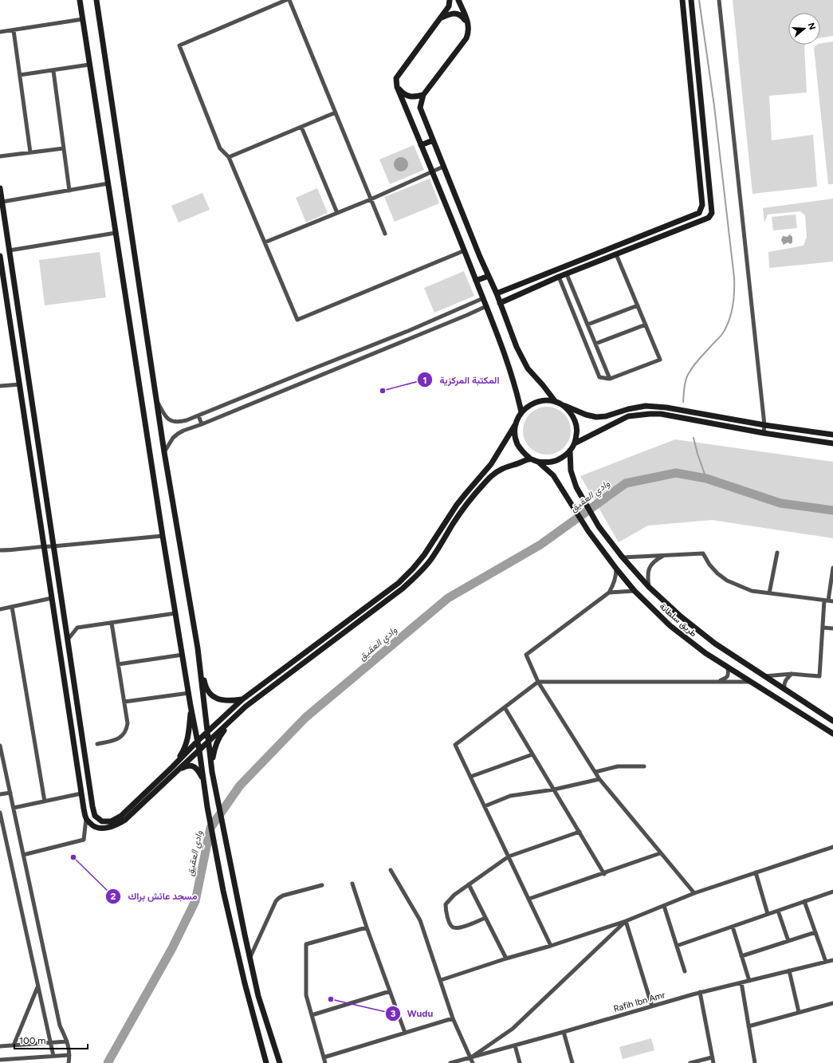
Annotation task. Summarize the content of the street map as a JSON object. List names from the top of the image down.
{
  "streets": {
    "main road": ["طريق سلطانة"],
    "street": ["Rafih Ibn Amr"]
  },
  "water": ["وادي العقيق"],
  "places": ["المكتبة المركزية", "مسجد عائش براك", "Wudu"],
  "scale_bar": "100 m",
  "north": "right"
}
